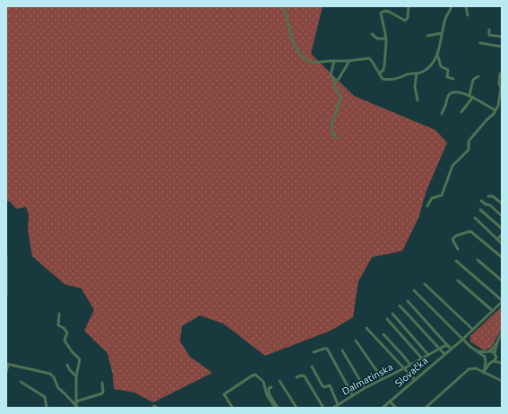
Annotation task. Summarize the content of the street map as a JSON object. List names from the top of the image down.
{
  "streets": {
    "street": ["Slovačka", "Dalmatinska"]
  },
  "crossings": [
    ["Slovačka", "Dalmatinska"]
  ]
}
